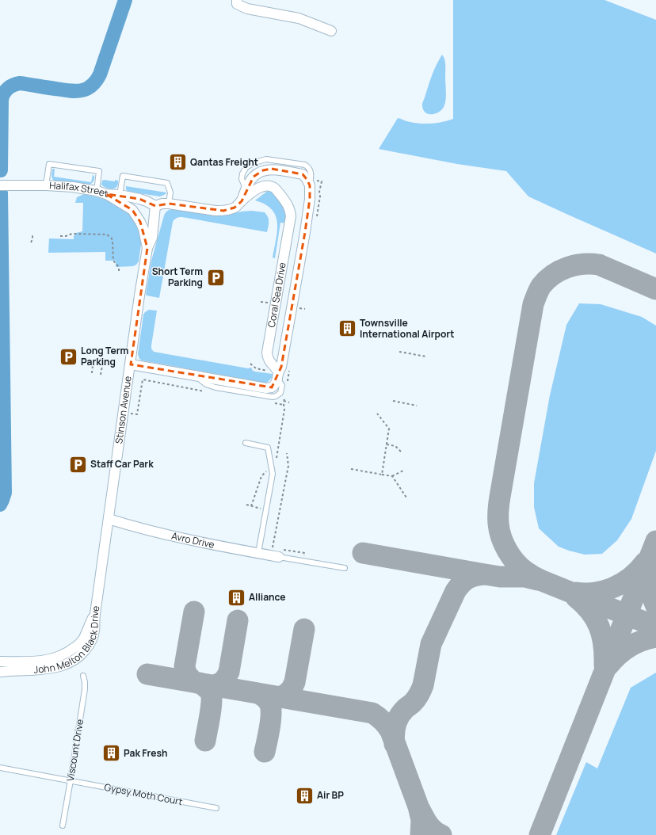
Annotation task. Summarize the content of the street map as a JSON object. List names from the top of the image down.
{
  "streets": {
    "street": [
      "Halifax Street",
      "Coral Sea Drive",
      "Stinson Avenue",
      "Avro Drive",
      "John Melton Black Drive"
    ],
    "lane": ["Viscount Drive", "Gypsy Moth Court"]
  },
  "crossings": [
    ["Halifax Street", "Coral Sea Drive"],
    ["Halifax Street", "Stinson Avenue"],
    ["Coral Sea Drive", "Stinson Avenue"],
    ["Stinson Avenue", "Avro Drive"],
    ["Stinson Avenue", "John Melton Black Drive"],
    ["Viscount Drive", "Gypsy Moth Court"]
  ],
  "places": {
    "building": [
      "Qantas Freight",
      "Townsville International Airport",
      "Alliance",
      "Pak Fresh",
      "Air BP"
    ],
    "parking": ["Short Term Parking", "Long Term Parking", "Staff Car Park"]
  }
}
